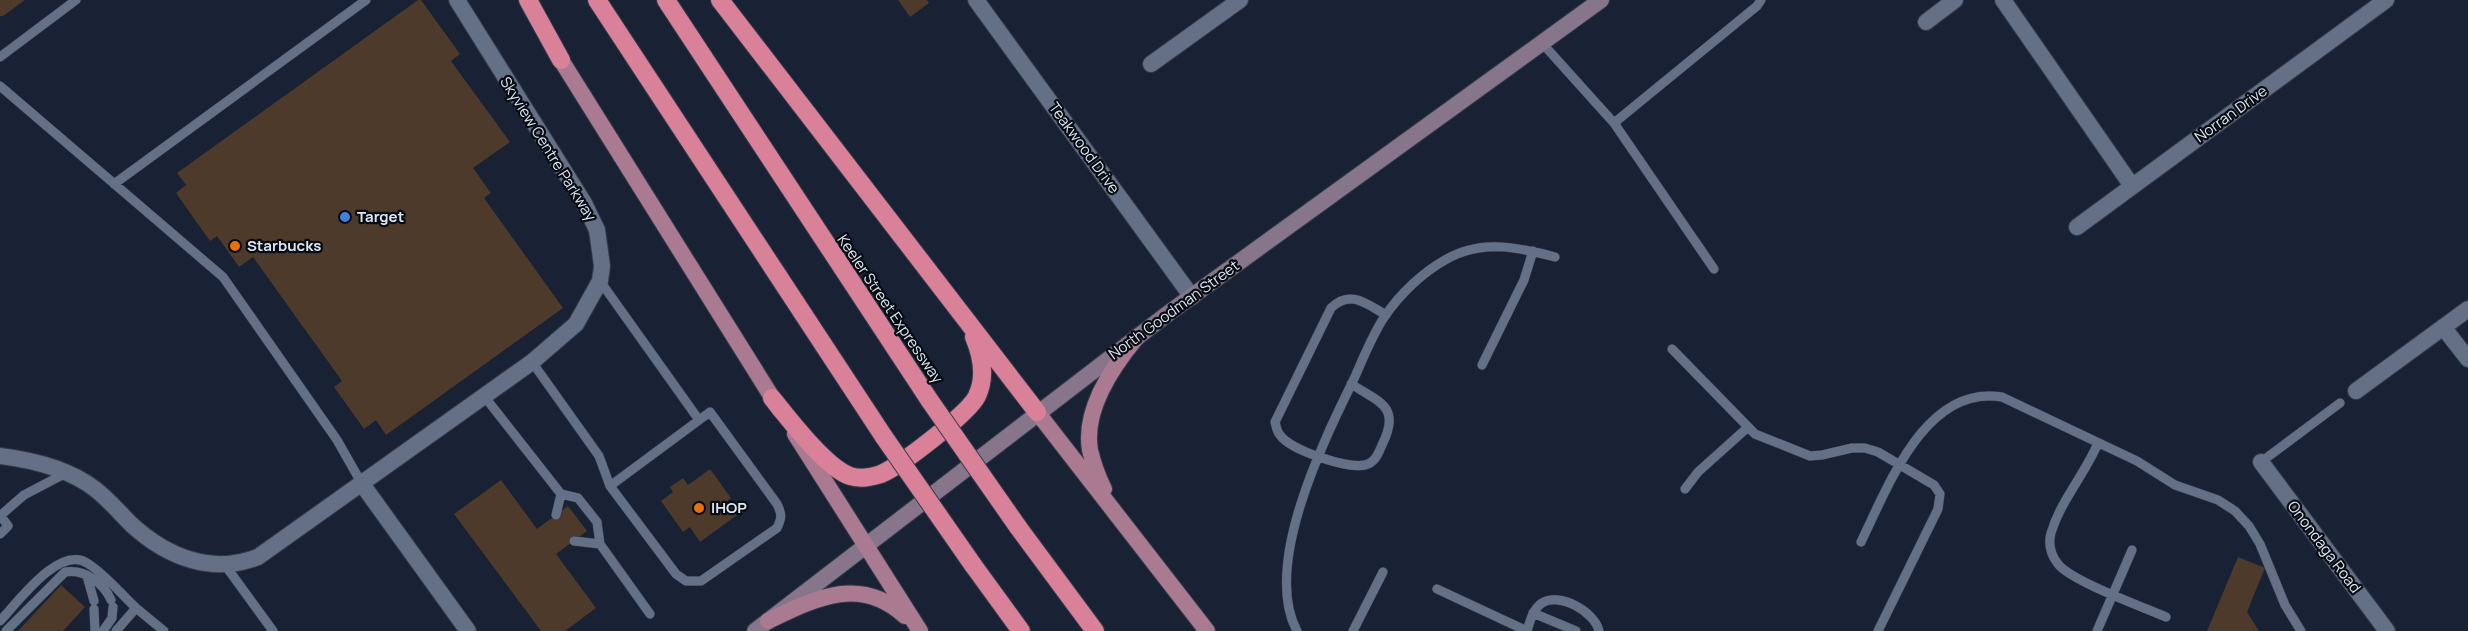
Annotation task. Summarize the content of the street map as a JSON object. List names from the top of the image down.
{
  "streets": {
    "highway": ["Keeler Street Expressway"],
    "main road": ["North Goodman Street"],
    "street": [
      "Norran Drive",
      "Teakwood Drive",
      "Skyview Centre Parkway",
      "Onondaga Road"
    ]
  },
  "crossings": [
    ["Teakwood Drive", "North Goodman Street"]
  ],
  "places": ["Target", "Starbucks", "IHOP"]
}
